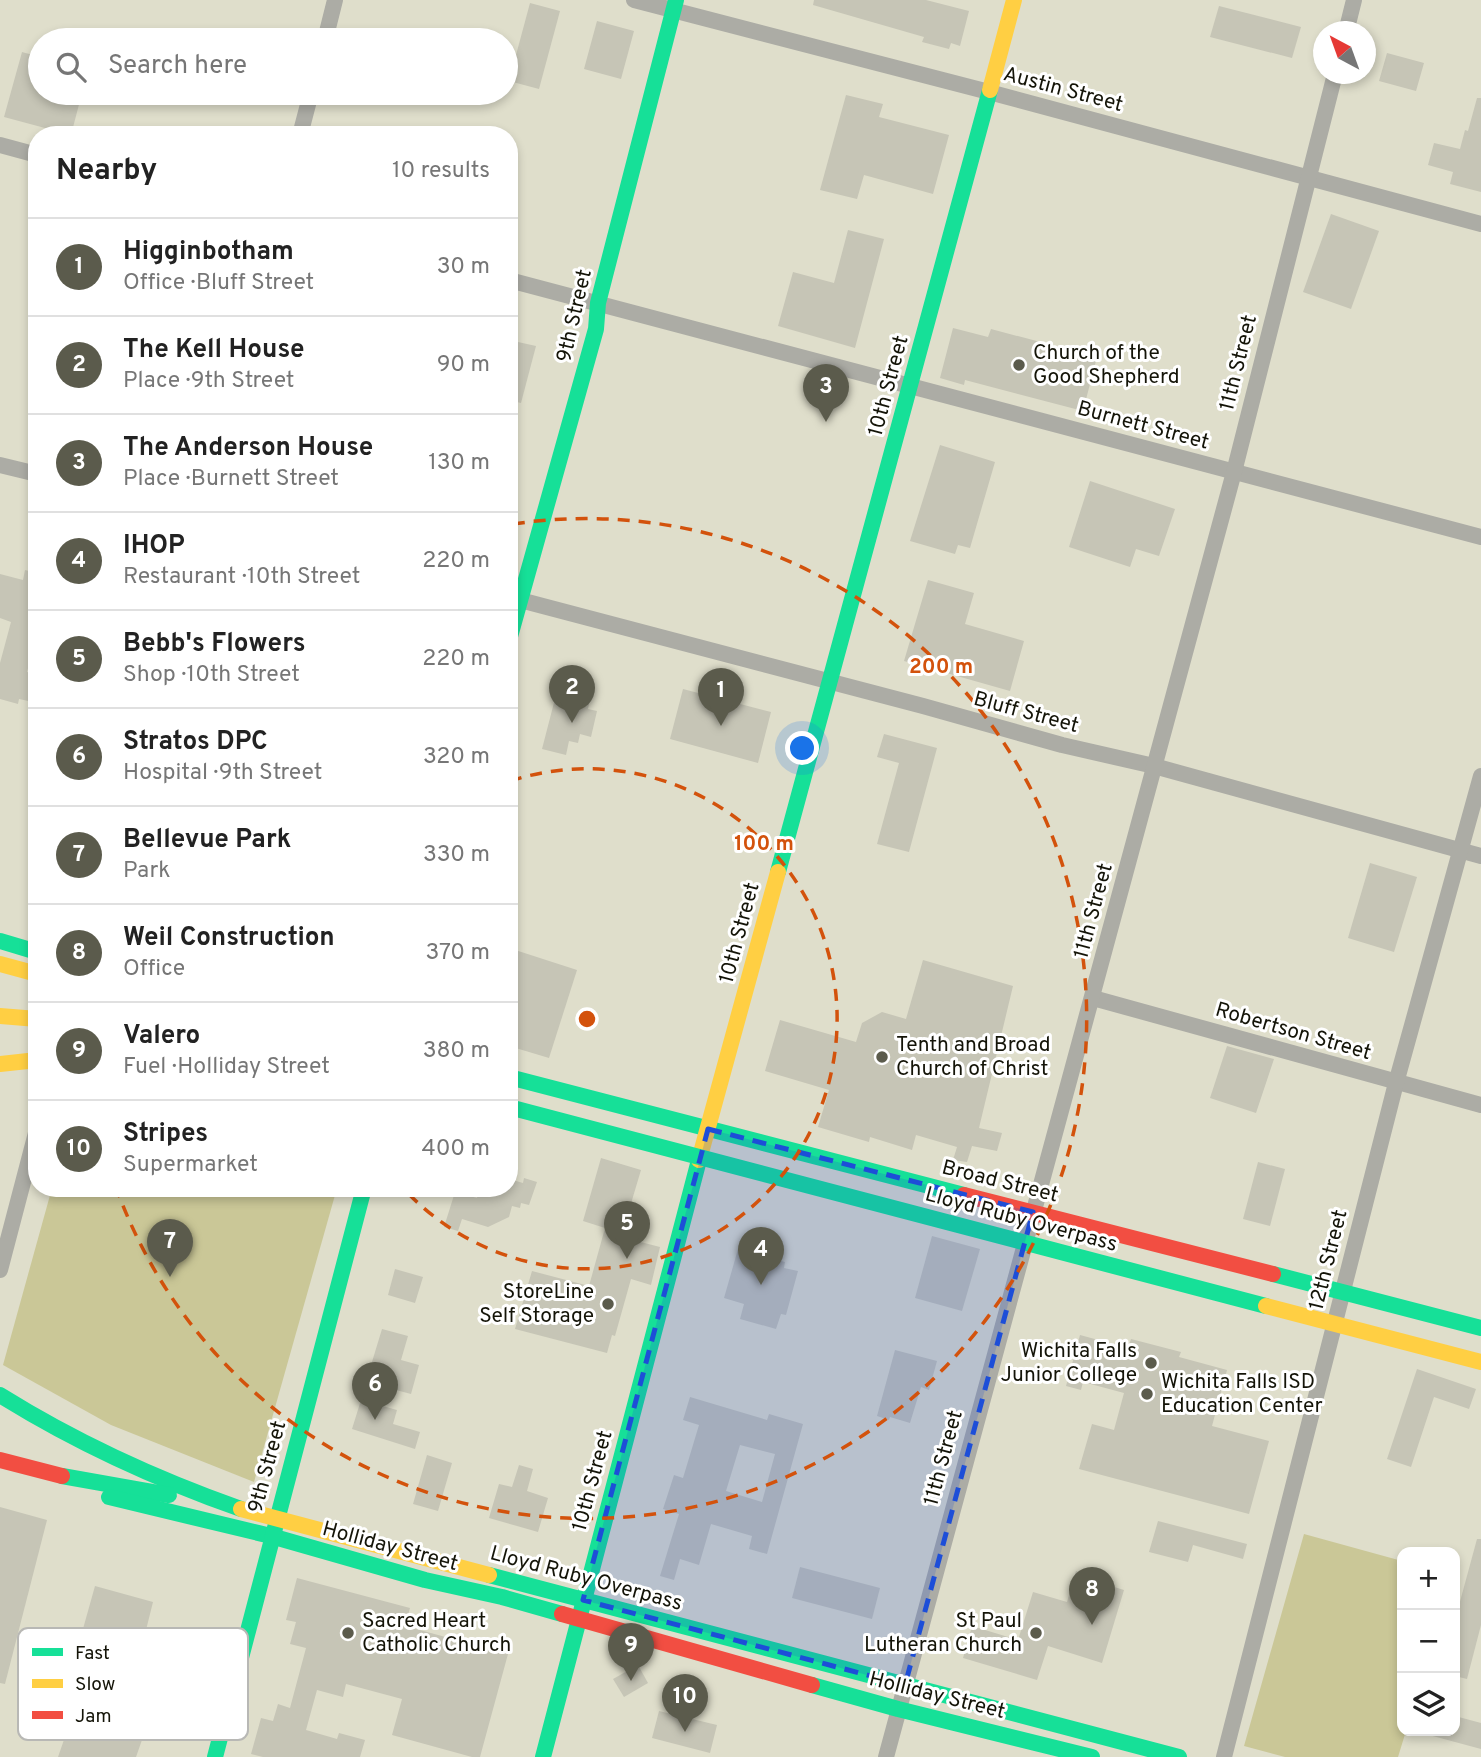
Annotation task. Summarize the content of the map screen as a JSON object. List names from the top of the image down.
{
  "streets": {
    "main road": [
      "9th Street",
      "10th Street",
      "Broad Street",
      "Lloyd Ruby Overpass",
      "Holliday Street"
    ],
    "street": [
      "Austin Street",
      "11th Street",
      "Burnett Street",
      "Bluff Street",
      "Robertson Street",
      "12th Street"
    ]
  },
  "crossings": [
    ["Austin Street", "9th Street"],
    ["Austin Street", "11th Street"],
    ["Austin Street", "10th Street"],
    ["9th Street", "Burnett Street"],
    ["9th Street", "Bluff Street"],
    ["9th Street", "Holliday Street"],
    ["11th Street", "Burnett Street"],
    ["11th Street", "Bluff Street"],
    ["11th Street", "Robertson Street"],
    ["11th Street", "Broad Street"],
    ["11th Street", "Holliday Street"],
    ["10th Street", "Burnett Street"],
    ["10th Street", "Bluff Street"],
    ["10th Street", "Broad Street"],
    ["10th Street", "Holliday Street"],
    ["Bluff Street", "12th Street"],
    ["Robertson Street", "12th Street"],
    ["Broad Street", "12th Street"]
  ],
  "places": [
    "Church of the Good Shepherd",
    "Tenth and Broad Church of Christ",
    "StoreLine Self Storage",
    "Wichita Falls Junior College",
    "Wichita Falls ISD Education Center",
    "Sacred Heart Catholic Church",
    "St Paul Lutheran Church"
  ],
  "legend": ["Fast", "Slow", "Jam"],
  "north": "top left",
  "page": {
    "search": "Search here",
    "heading": ["Nearby", "10 results"],
    "list": [
      {
        "mark": "1",
        "name": "Higginbotham",
        "note": "Office · Bluff Street",
        "value": "30 m"
      },
      {
        "mark": "2",
        "name": "The Kell House",
        "note": "Place · 9th Street",
        "value": "90 m"
      },
      {
        "mark": "3",
        "name": "The Anderson House",
        "note": "Place · Burnett Street",
        "value": "130 m"
      },
      {
        "mark": "4",
        "name": "IHOP",
        "note": "Restaurant · 10th Street",
        "value": "220 m"
      },
      {
        "mark": "5",
        "name": "Bebb's Flowers",
        "note": "Shop · 10th Street",
        "value": "220 m"
      },
      {
        "mark": "6",
        "name": "Stratos DPC",
        "note": "Hospital · 9th Street",
        "value": "320 m"
      },
      {
        "mark": "7",
        "name": "Bellevue Park",
        "note": "Park",
        "value": "330 m"
      },
      {
        "mark": "8",
        "name": "Weil Construction",
        "note": "Office",
        "value": "370 m"
      },
      {
        "mark": "9",
        "name": "Valero",
        "note": "Fuel · Holliday Street",
        "value": "380 m"
      },
      {
        "mark": "10",
        "name": "Stripes",
        "note": "Supermarket",
        "value": "400 m"
      }
    ],
    "pins": [
      "3",
      "2",
      "1",
      "5",
      "7",
      "4",
      "6",
      "8",
      "9",
      "10"
    ],
    "map_buttons": ["+", "−"]
  },
  "rings": ["200 m", "100 m"]
}
